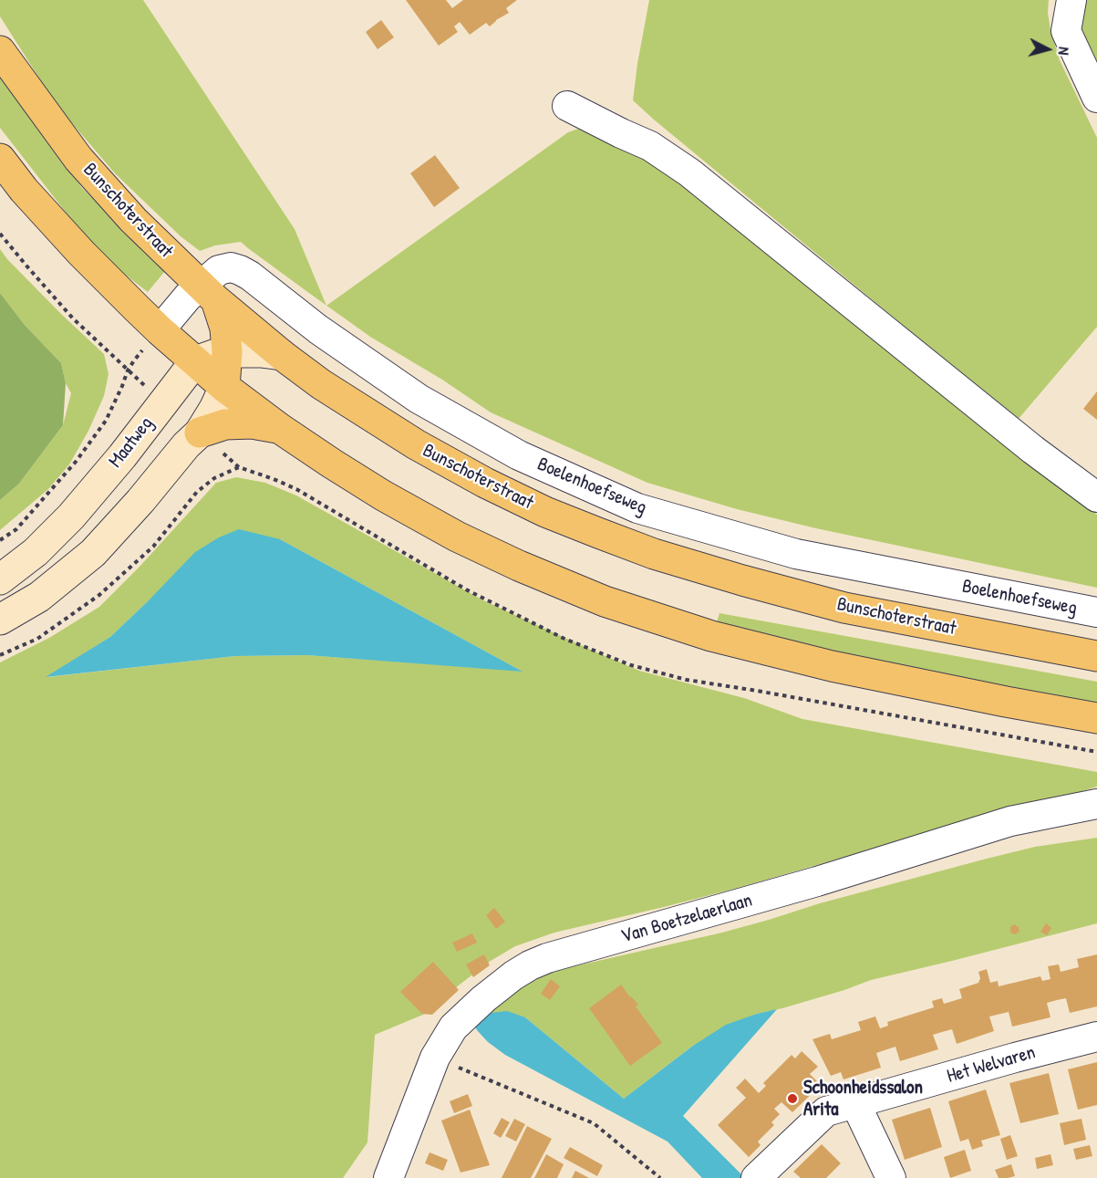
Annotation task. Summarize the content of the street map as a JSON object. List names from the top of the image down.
{
  "streets": {
    "main road": ["Bunschoterstraat", "Maatweg"],
    "street": ["Boelenhoefseweg", "Van Boetzelaerlaan", "Het Welvaren"]
  },
  "crossings": [
    ["Bunschoterstraat", "Boelenhoefseweg"]
  ],
  "places": ["Schoonheidssalon Arita"],
  "north": "right"
}
